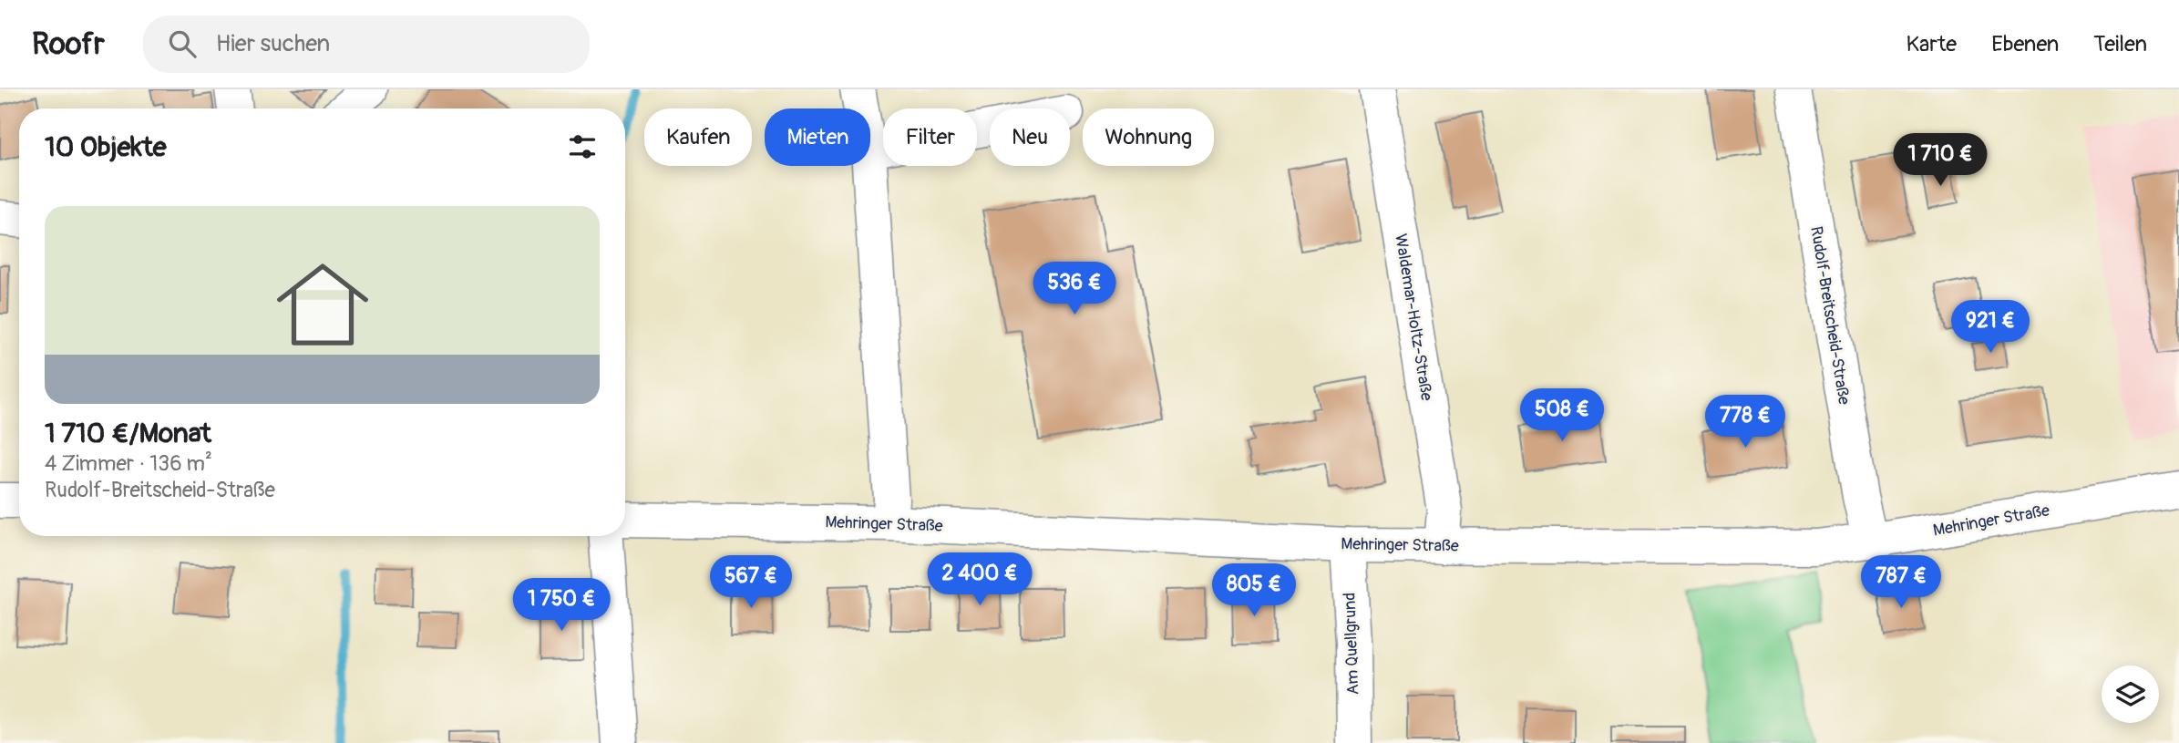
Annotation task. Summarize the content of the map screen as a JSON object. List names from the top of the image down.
{
  "streets": {
    "main road": [
      "Rudolf-Breitscheid-Straße",
      "Waldemar-Holtz-Straße",
      "Mehringer Straße",
      "Am Quellgrund"
    ]
  },
  "crossings": [
    ["Rudolf-Breitscheid-Straße", "Mehringer Straße"],
    ["Waldemar-Holtz-Straße", "Mehringer Straße"],
    ["Mehringer Straße", "Am Quellgrund"]
  ],
  "page": {
    "header": "Roofr",
    "search": "Hier suchen",
    "nav": ["Karte", "Ebenen", "Teilen"],
    "chip": [
      "Kaufen",
      "Mieten",
      "Filter",
      "Neu",
      "Wohnung"
    ],
    "heading": "10 Objekte",
    "price": [
      "1 710 €",
      "536 €",
      "921 €",
      "508 €",
      "778 €",
      "2 400 €",
      "567 €",
      "787 €",
      "805 €",
      "1 750 €"
    ],
    "list": [
      {
        "name": "1 710 €/Monat",
        "note": "4 Zimmer · 136 m² · Rudolf-Breitscheid-Straße"
      }
    ]
  }
}
